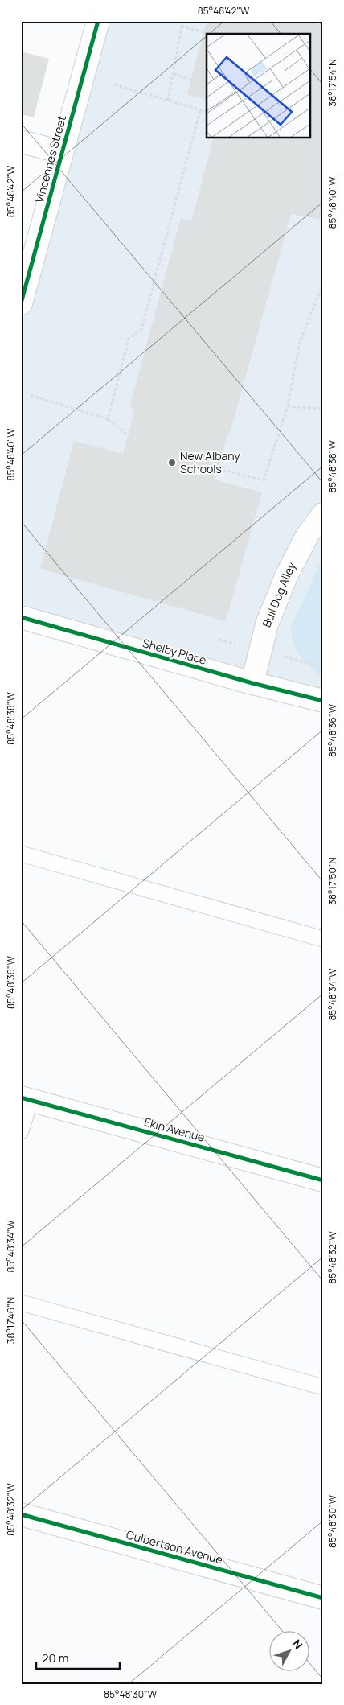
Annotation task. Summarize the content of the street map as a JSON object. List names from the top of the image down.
{
  "streets": {
    "street": [
      "Vincennes Street",
      "Bull Dog Alley",
      "Shelby Place",
      "Ekin Avenue",
      "Culbertson Avenue"
    ]
  },
  "crossings": [
    ["Bull Dog Alley", "Shelby Place"]
  ],
  "places": ["New Albany Schools"],
  "scale_bar": "20 m",
  "north": "top right",
  "coordinates": [
    "85°48'42\"W",
    "38°17'54\"N",
    "85°48'40\"W",
    "85°48'38\"W",
    "85°48'36\"W",
    "38°17'50\"N",
    "85°48'34\"W",
    "85°48'32\"W",
    "38°17'46\"N",
    "85°48'30\"W"
  ]
}
